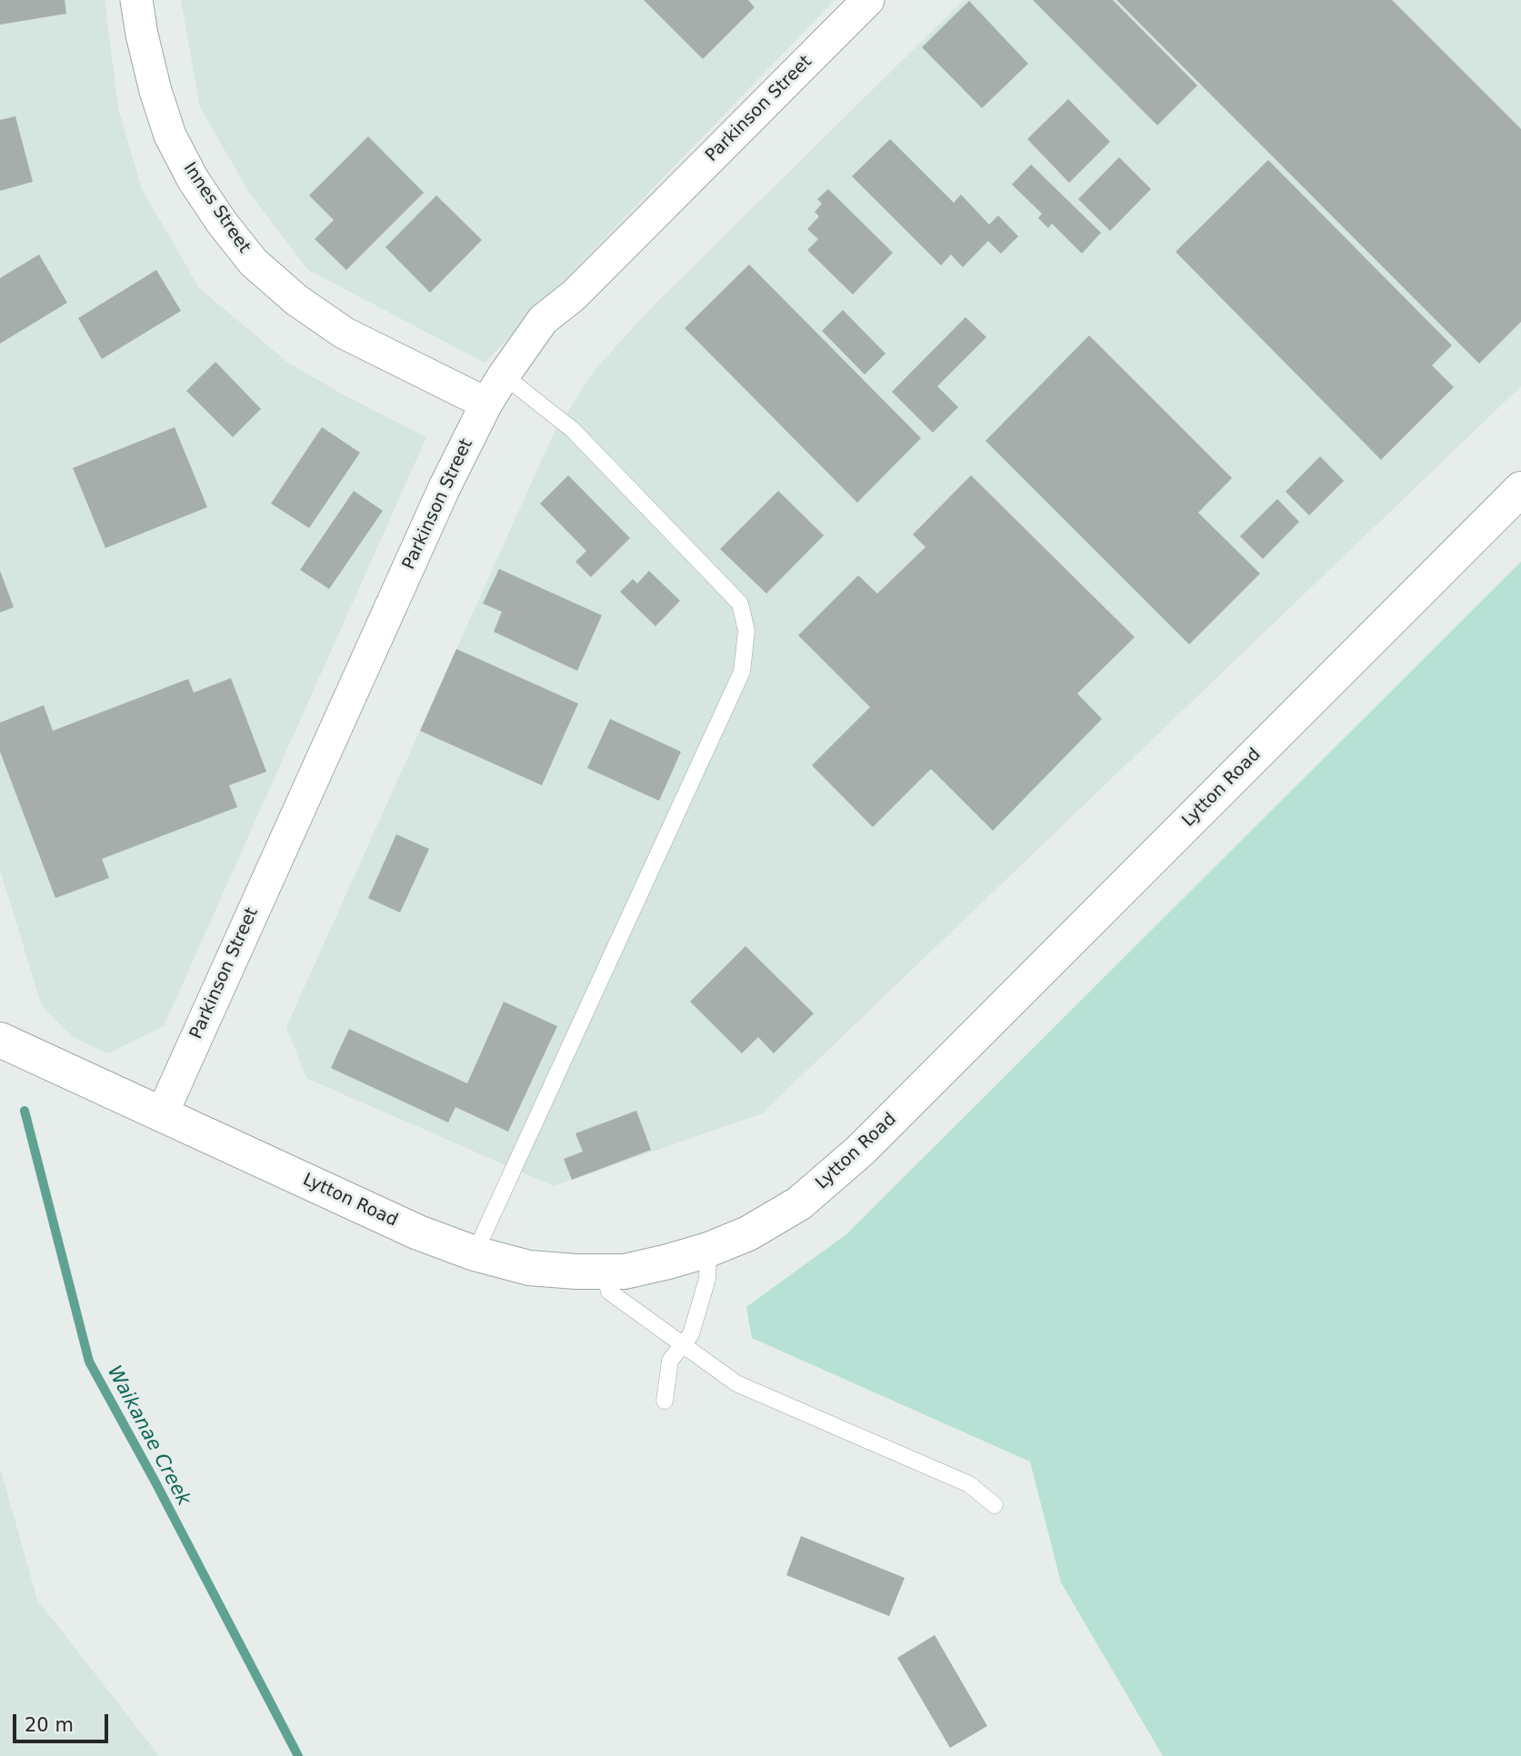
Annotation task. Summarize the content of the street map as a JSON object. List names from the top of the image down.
{
  "streets": {
    "main road": ["Lytton Road"],
    "street": ["Parkinson Street", "Innes Street"]
  },
  "crossings": [
    ["Parkinson Street", "Innes Street"],
    ["Parkinson Street", "Lytton Road"]
  ],
  "water": ["Waikanae Creek"],
  "scale_bar": "20 m"
}
